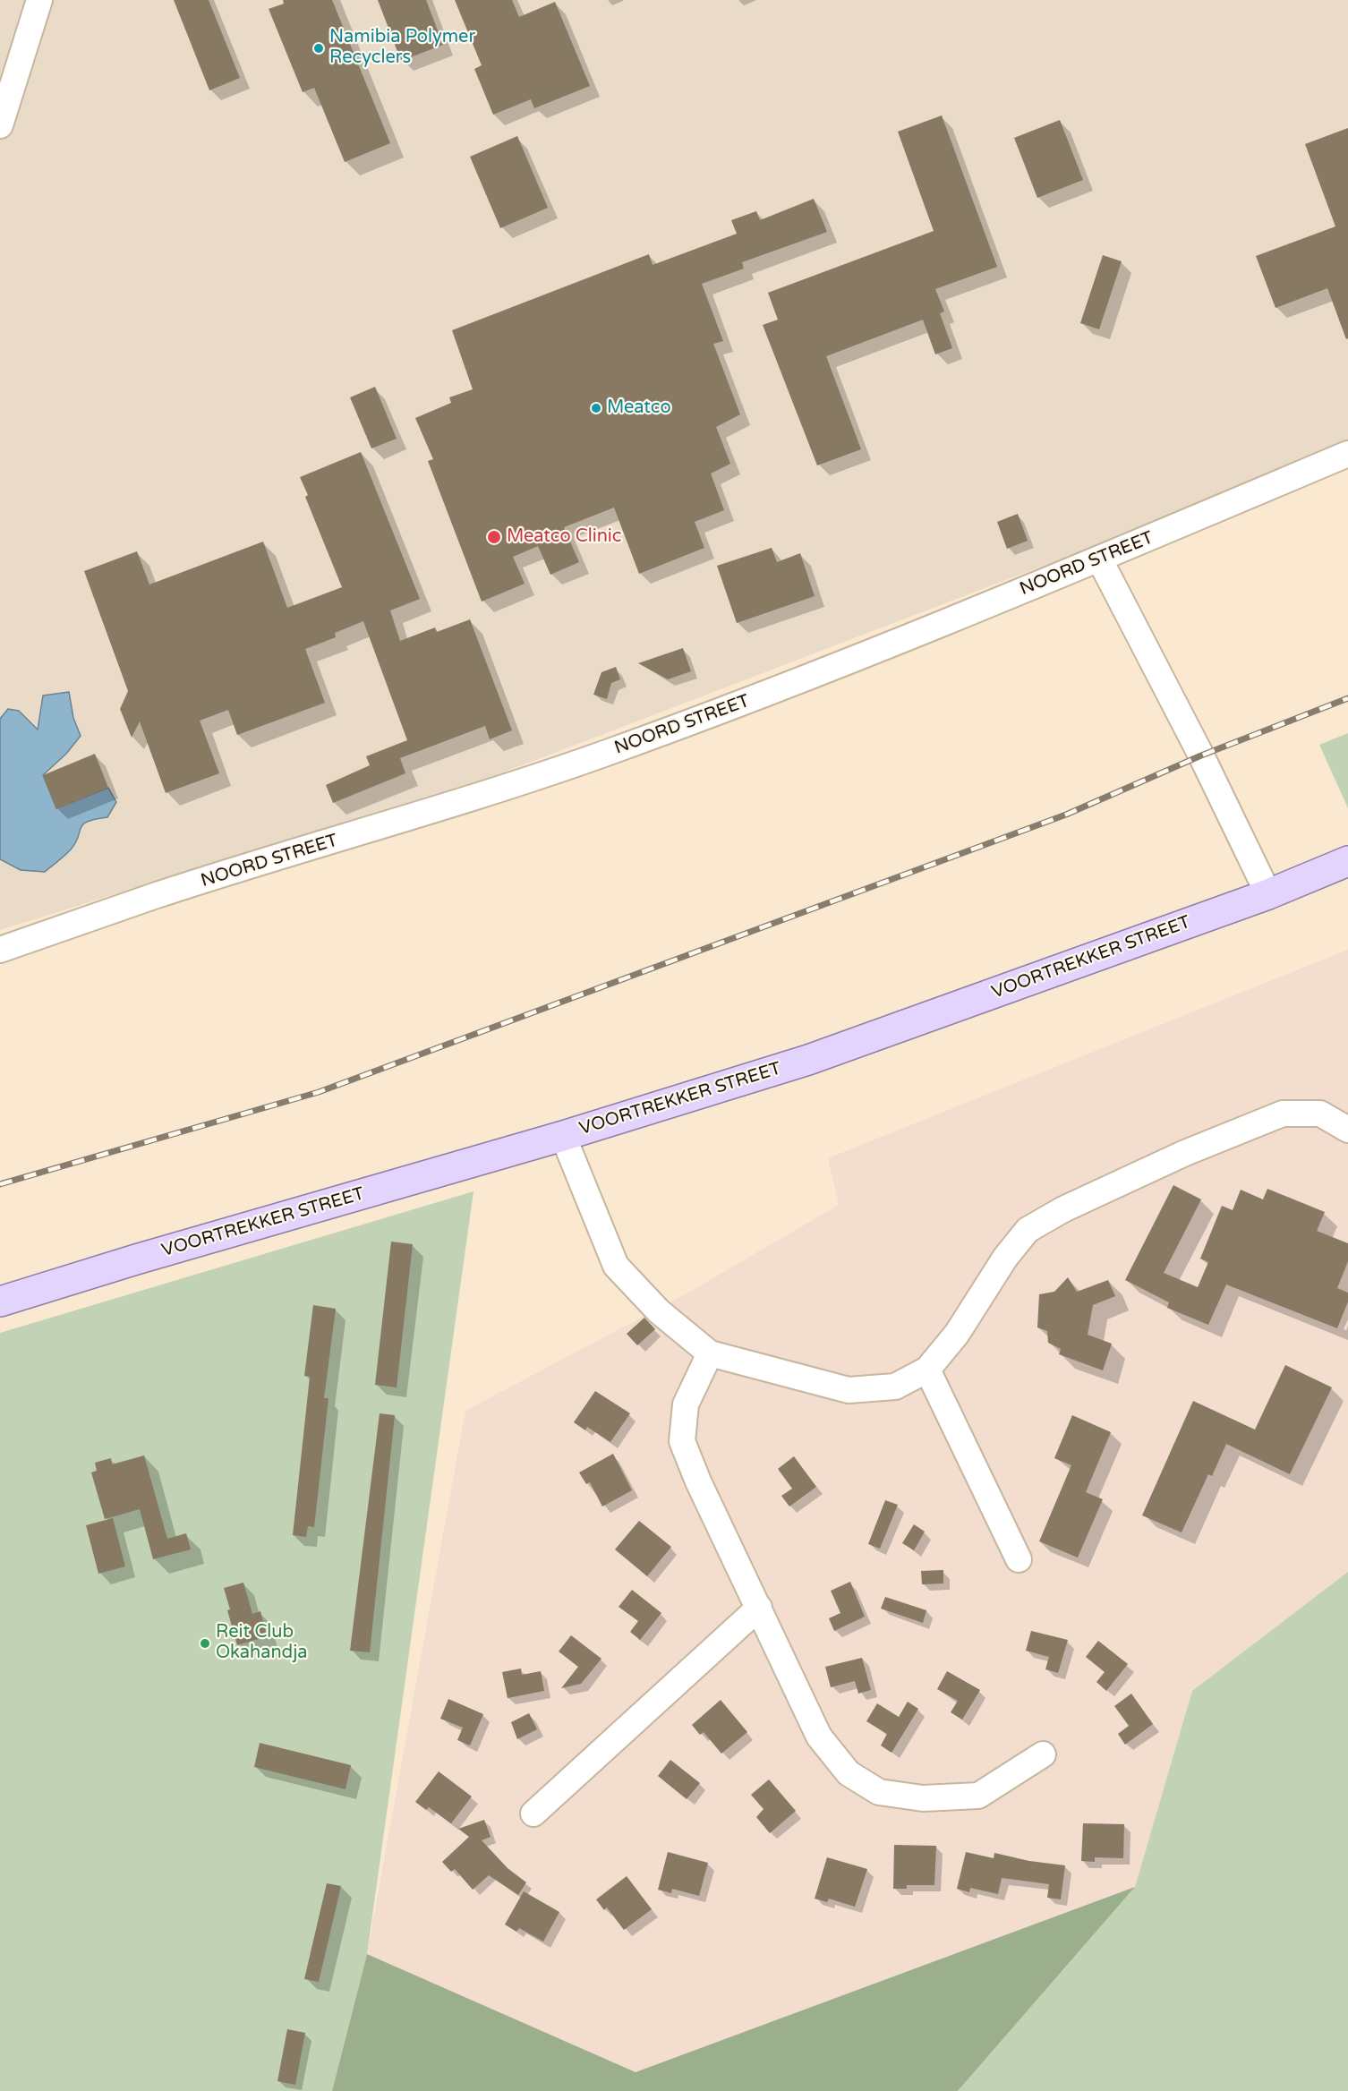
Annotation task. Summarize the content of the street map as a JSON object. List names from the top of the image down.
{
  "streets": {
    "main road": ["VOORTREKKER STREET"],
    "street": ["NOORD STREET"]
  },
  "places": [
    "Namibia Polymer Recyclers",
    "Meatco",
    "Meatco Clinic",
    "Reit Club Okahandja"
  ]
}
